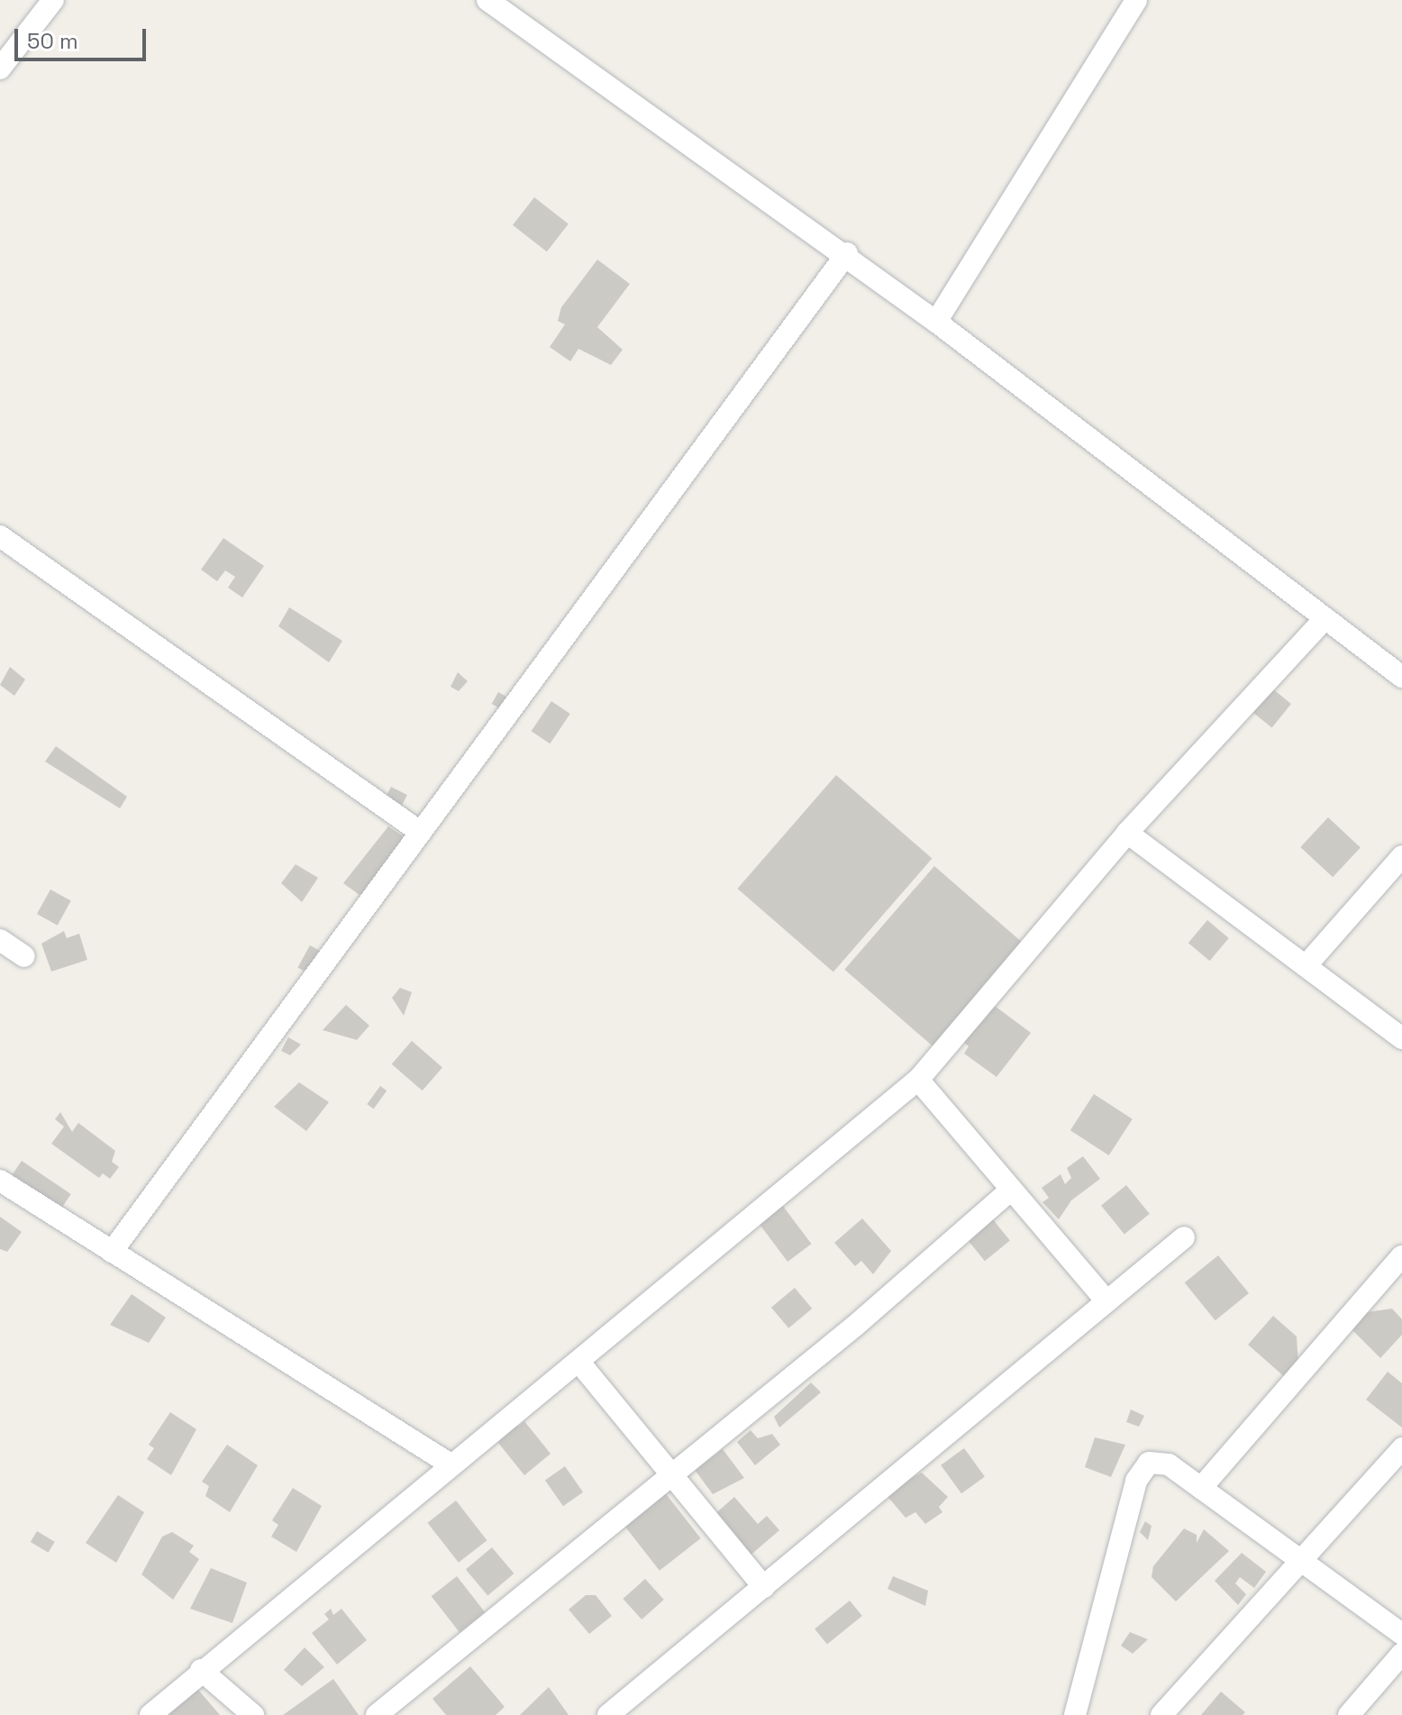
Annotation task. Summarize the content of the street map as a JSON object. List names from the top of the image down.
{
  "scale_bar": "50 m"
}
